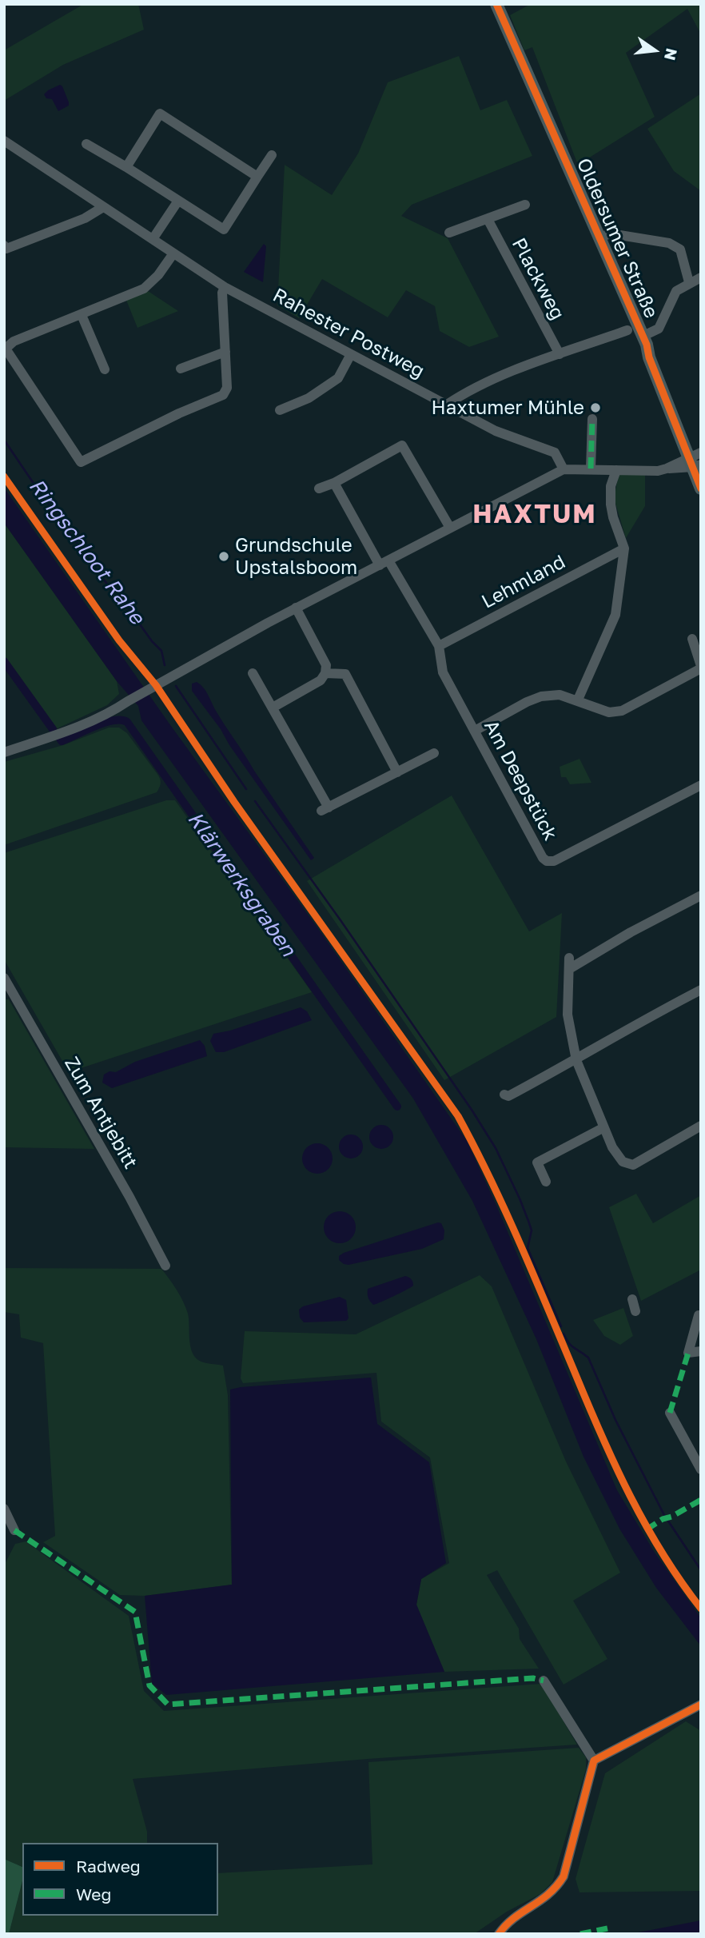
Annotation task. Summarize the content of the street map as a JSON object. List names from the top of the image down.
{
  "streets": {
    "main road": ["Oldersumer Straße"],
    "street": [
      "Plackweg",
      "Rahester Postweg",
      "Lehmland",
      "Am Deepstück",
      "Zum Antjebitt"
    ]
  },
  "crossings": [
    ["Lehmland", "Am Deepstück"]
  ],
  "districts": ["HAXTUM"],
  "water": ["Ringschloot Rahe", "Klärwerksgraben"],
  "places": ["Haxtumer Mühle", "Grundschule Upstalsboom"],
  "legend": ["Radweg", "Weg"],
  "north": "right"
}
